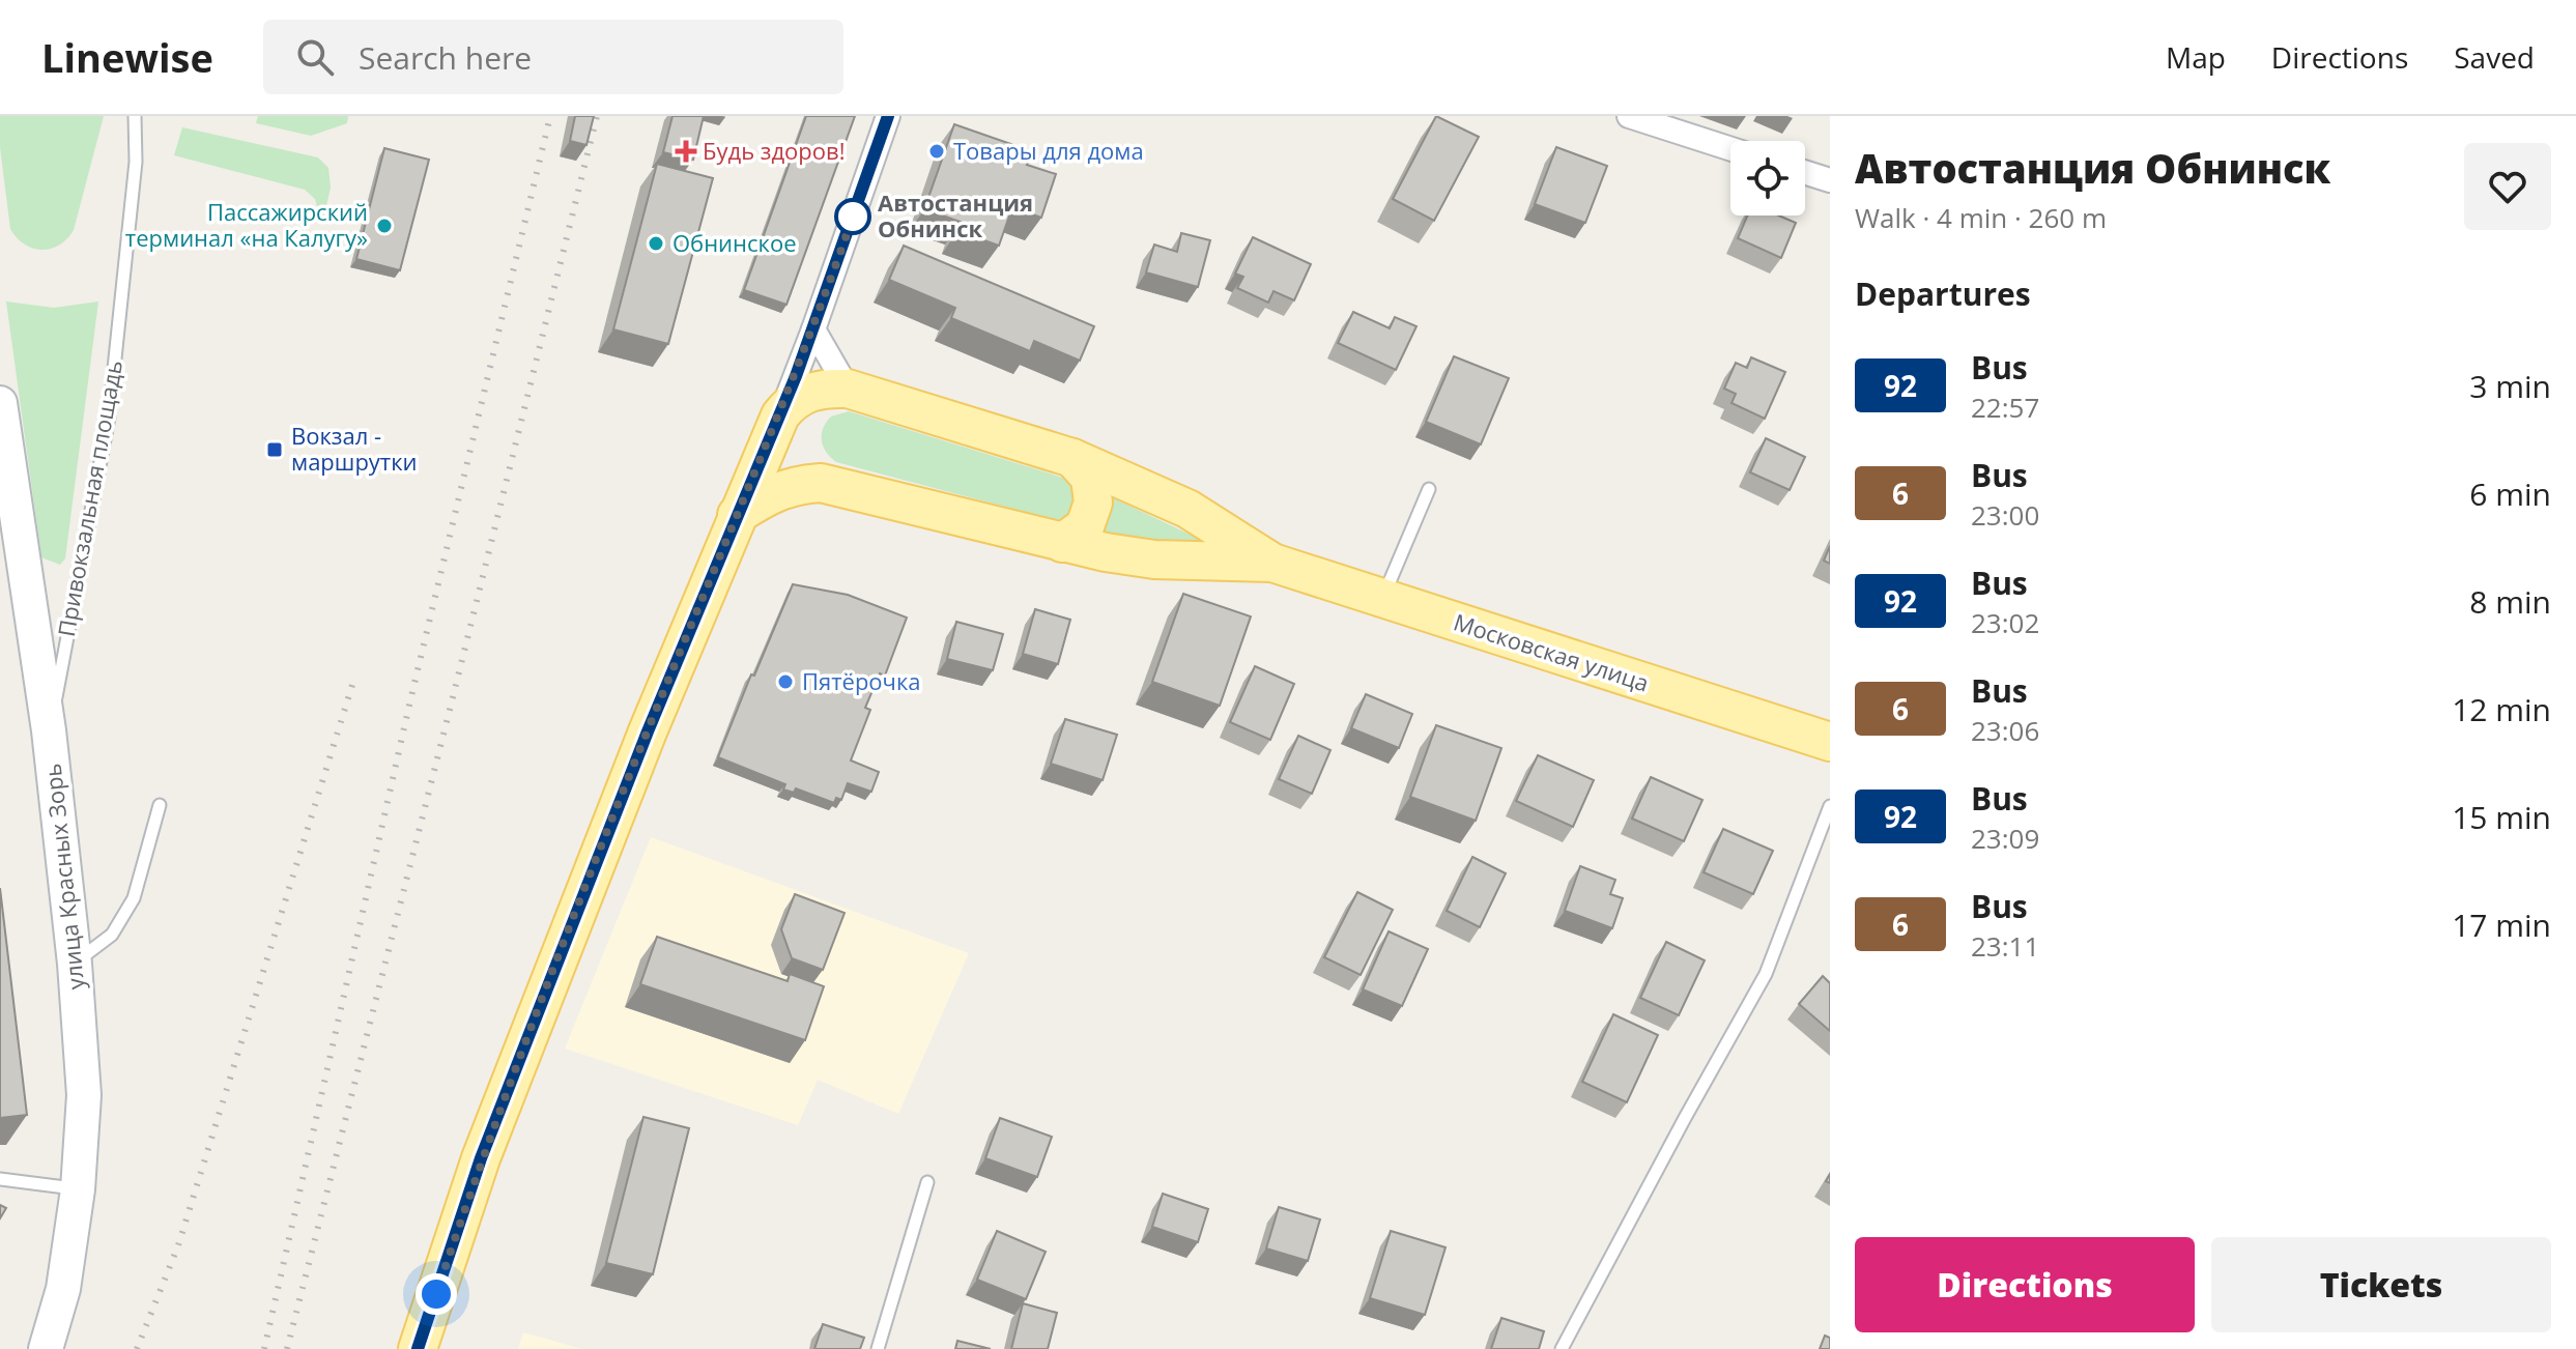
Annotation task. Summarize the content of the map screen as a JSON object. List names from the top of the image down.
{
  "streets": {
    "main road": ["Московская улица"],
    "street": ["улица Красных Зорь"],
    "lane": ["Привокзальная площадь"]
  },
  "crossings": [
    ["Привокзальная площадь", "улица Красных Зорь"]
  ],
  "places": {
    "health": ["Будь здоров!"],
    "other": [
      "Товары для дома",
      "Автостанция Обнинск",
      "Пассажирский терминал «на Калугу»",
      "Обнинское",
      "Пятёрочка"
    ],
    "transit": ["Вокзал - маршрутки"]
  },
  "lines": ["bus line 92"],
  "page": {
    "header": "Linewise",
    "search": "Search here",
    "nav": ["Map", "Directions", "Saved"],
    "heading": [
      ["Автостанция Обнинск", "Walk · 4 min · 260 m"],
      "Departures"
    ],
    "list": [
      {
        "mark": "92",
        "name": "Bus",
        "note": "22:57",
        "value": "3 min"
      },
      {
        "mark": "6",
        "name": "Bus",
        "note": "23:00",
        "value": "6 min"
      },
      {
        "mark": "92",
        "name": "Bus",
        "note": "23:02",
        "value": "8 min"
      },
      {
        "mark": "6",
        "name": "Bus",
        "note": "23:06",
        "value": "12 min"
      },
      {
        "mark": "92",
        "name": "Bus",
        "note": "23:09",
        "value": "15 min"
      },
      {
        "mark": "6",
        "name": "Bus",
        "note": "23:11",
        "value": "17 min"
      }
    ],
    "buttons": ["Directions", "Tickets"]
  }
}
